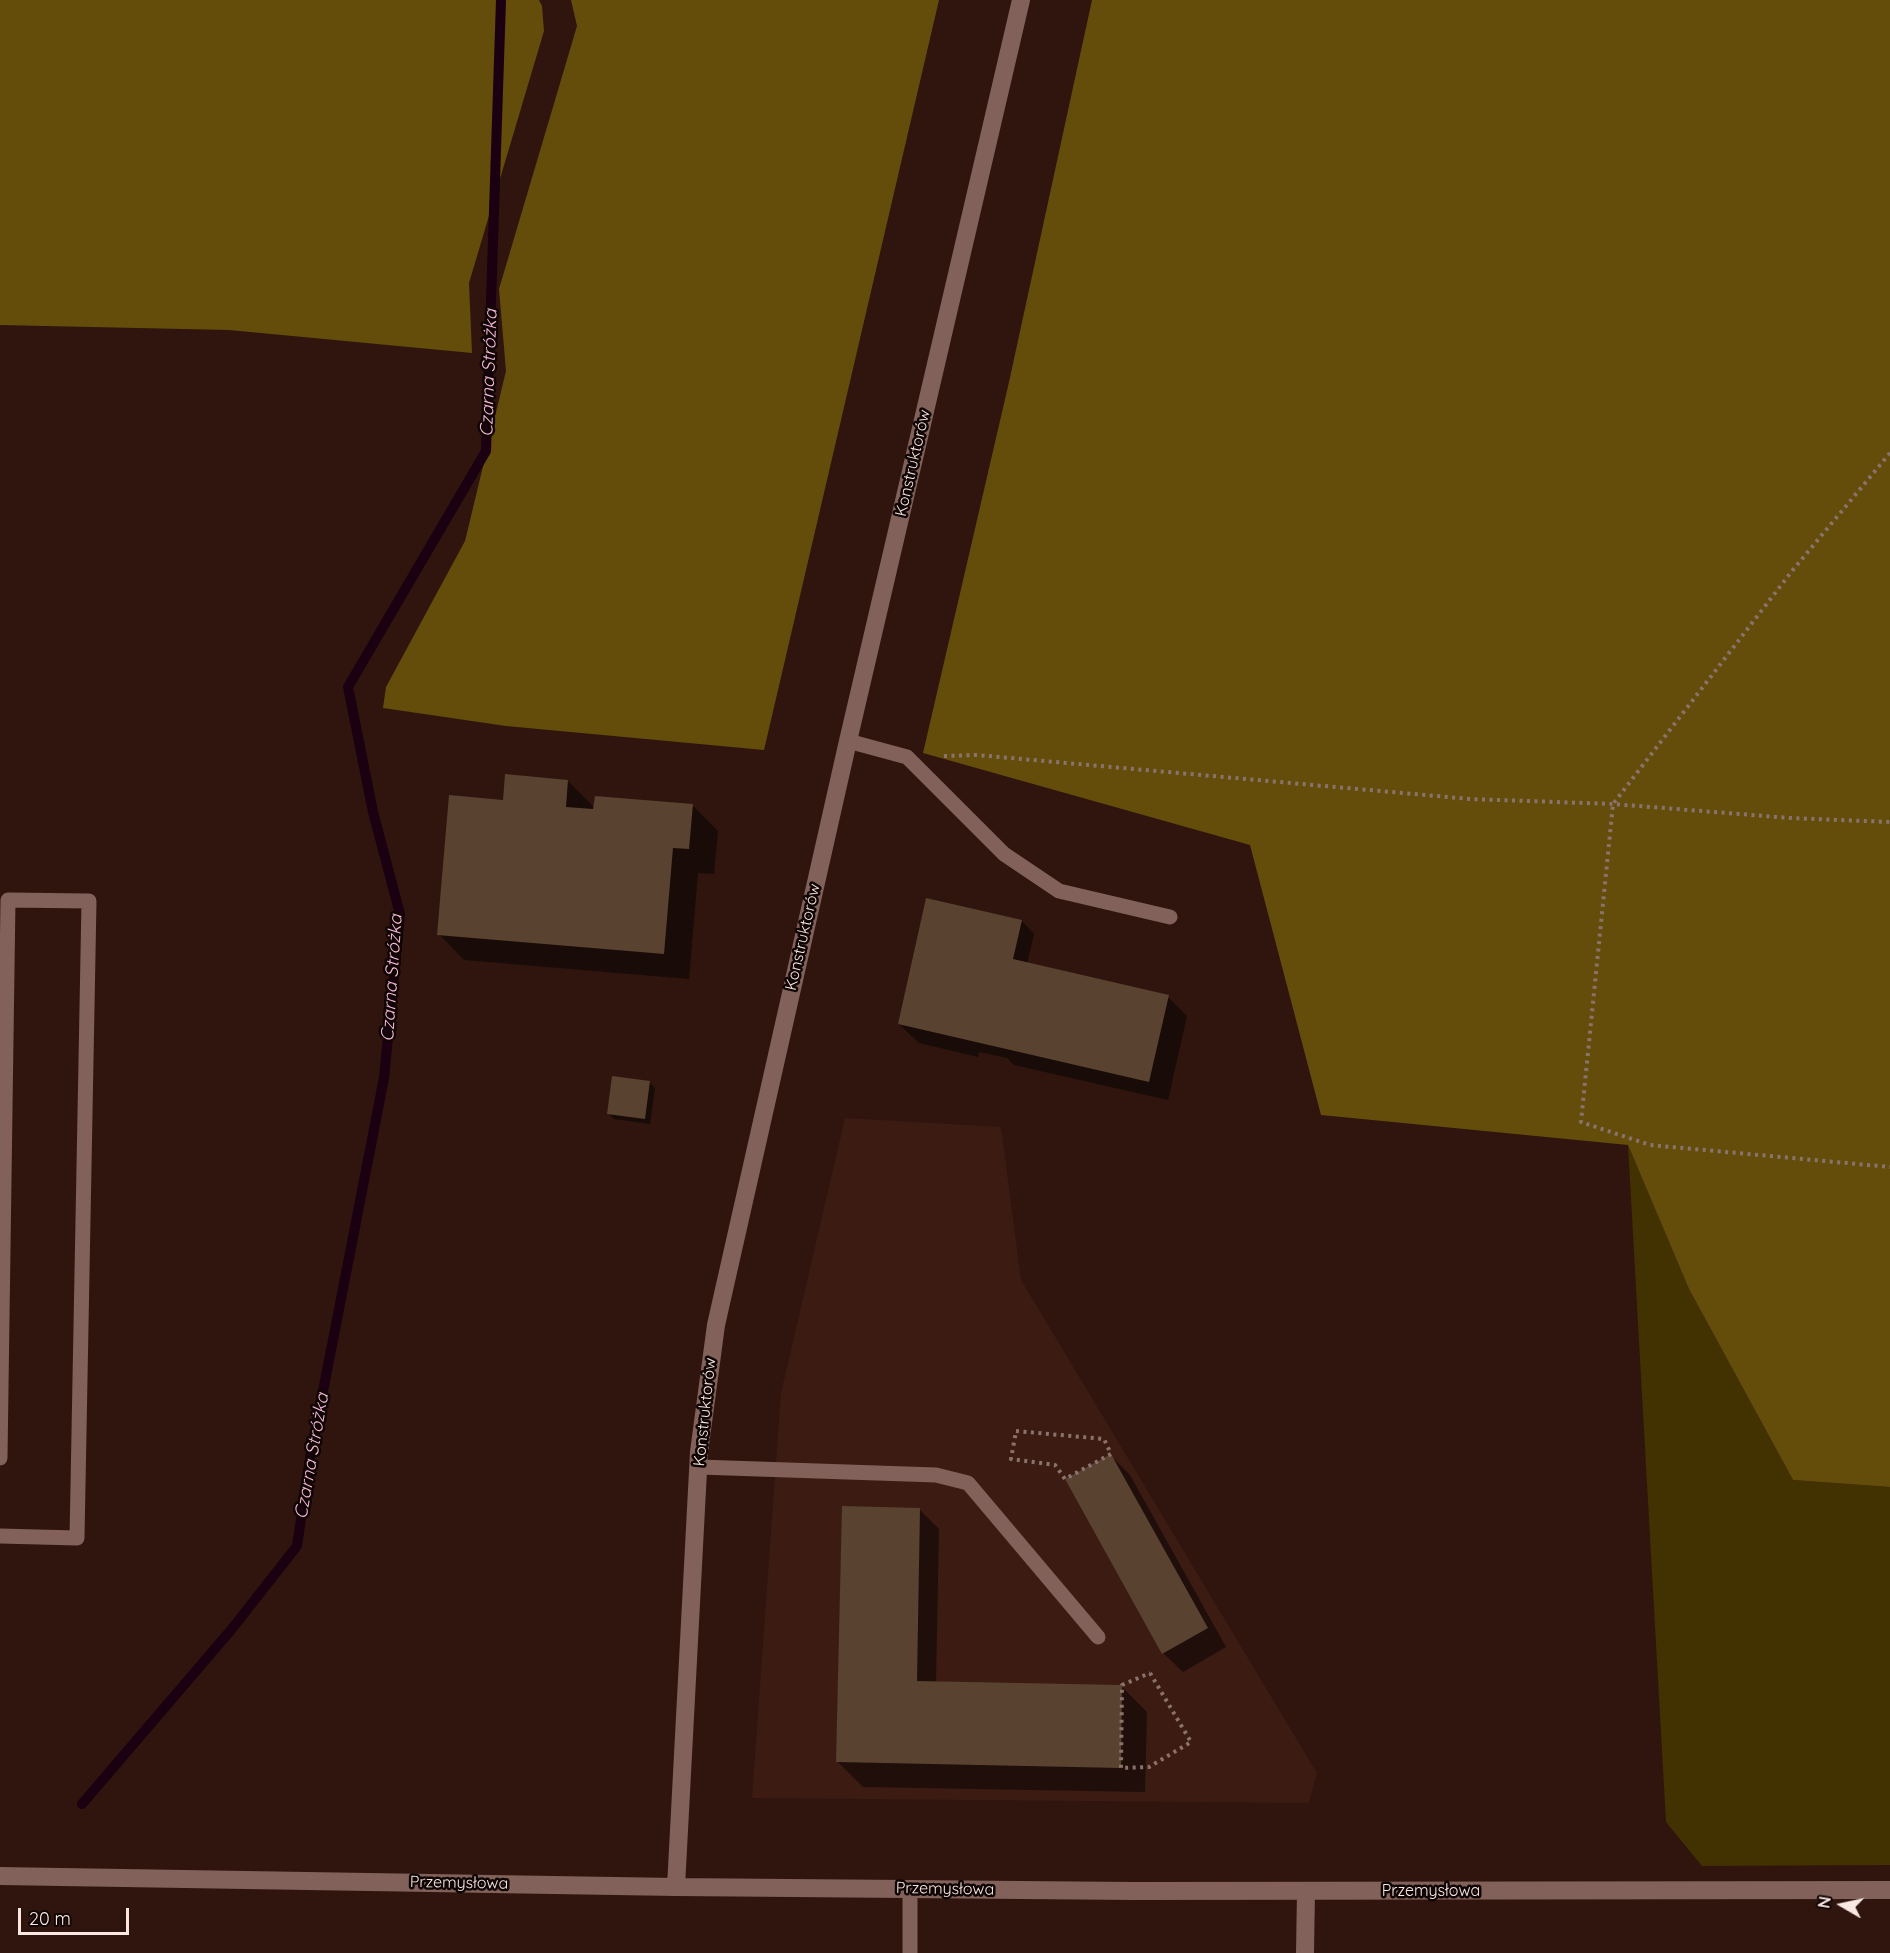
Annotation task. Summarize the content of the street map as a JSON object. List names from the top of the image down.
{
  "streets": {
    "street": ["Konstruktorów", "Przemysłowa"]
  },
  "crossings": [
    ["Konstruktorów", "Przemysłowa"]
  ],
  "water": ["Czarna Stróżka"],
  "scale_bar": "20 m",
  "north": "left"
}
